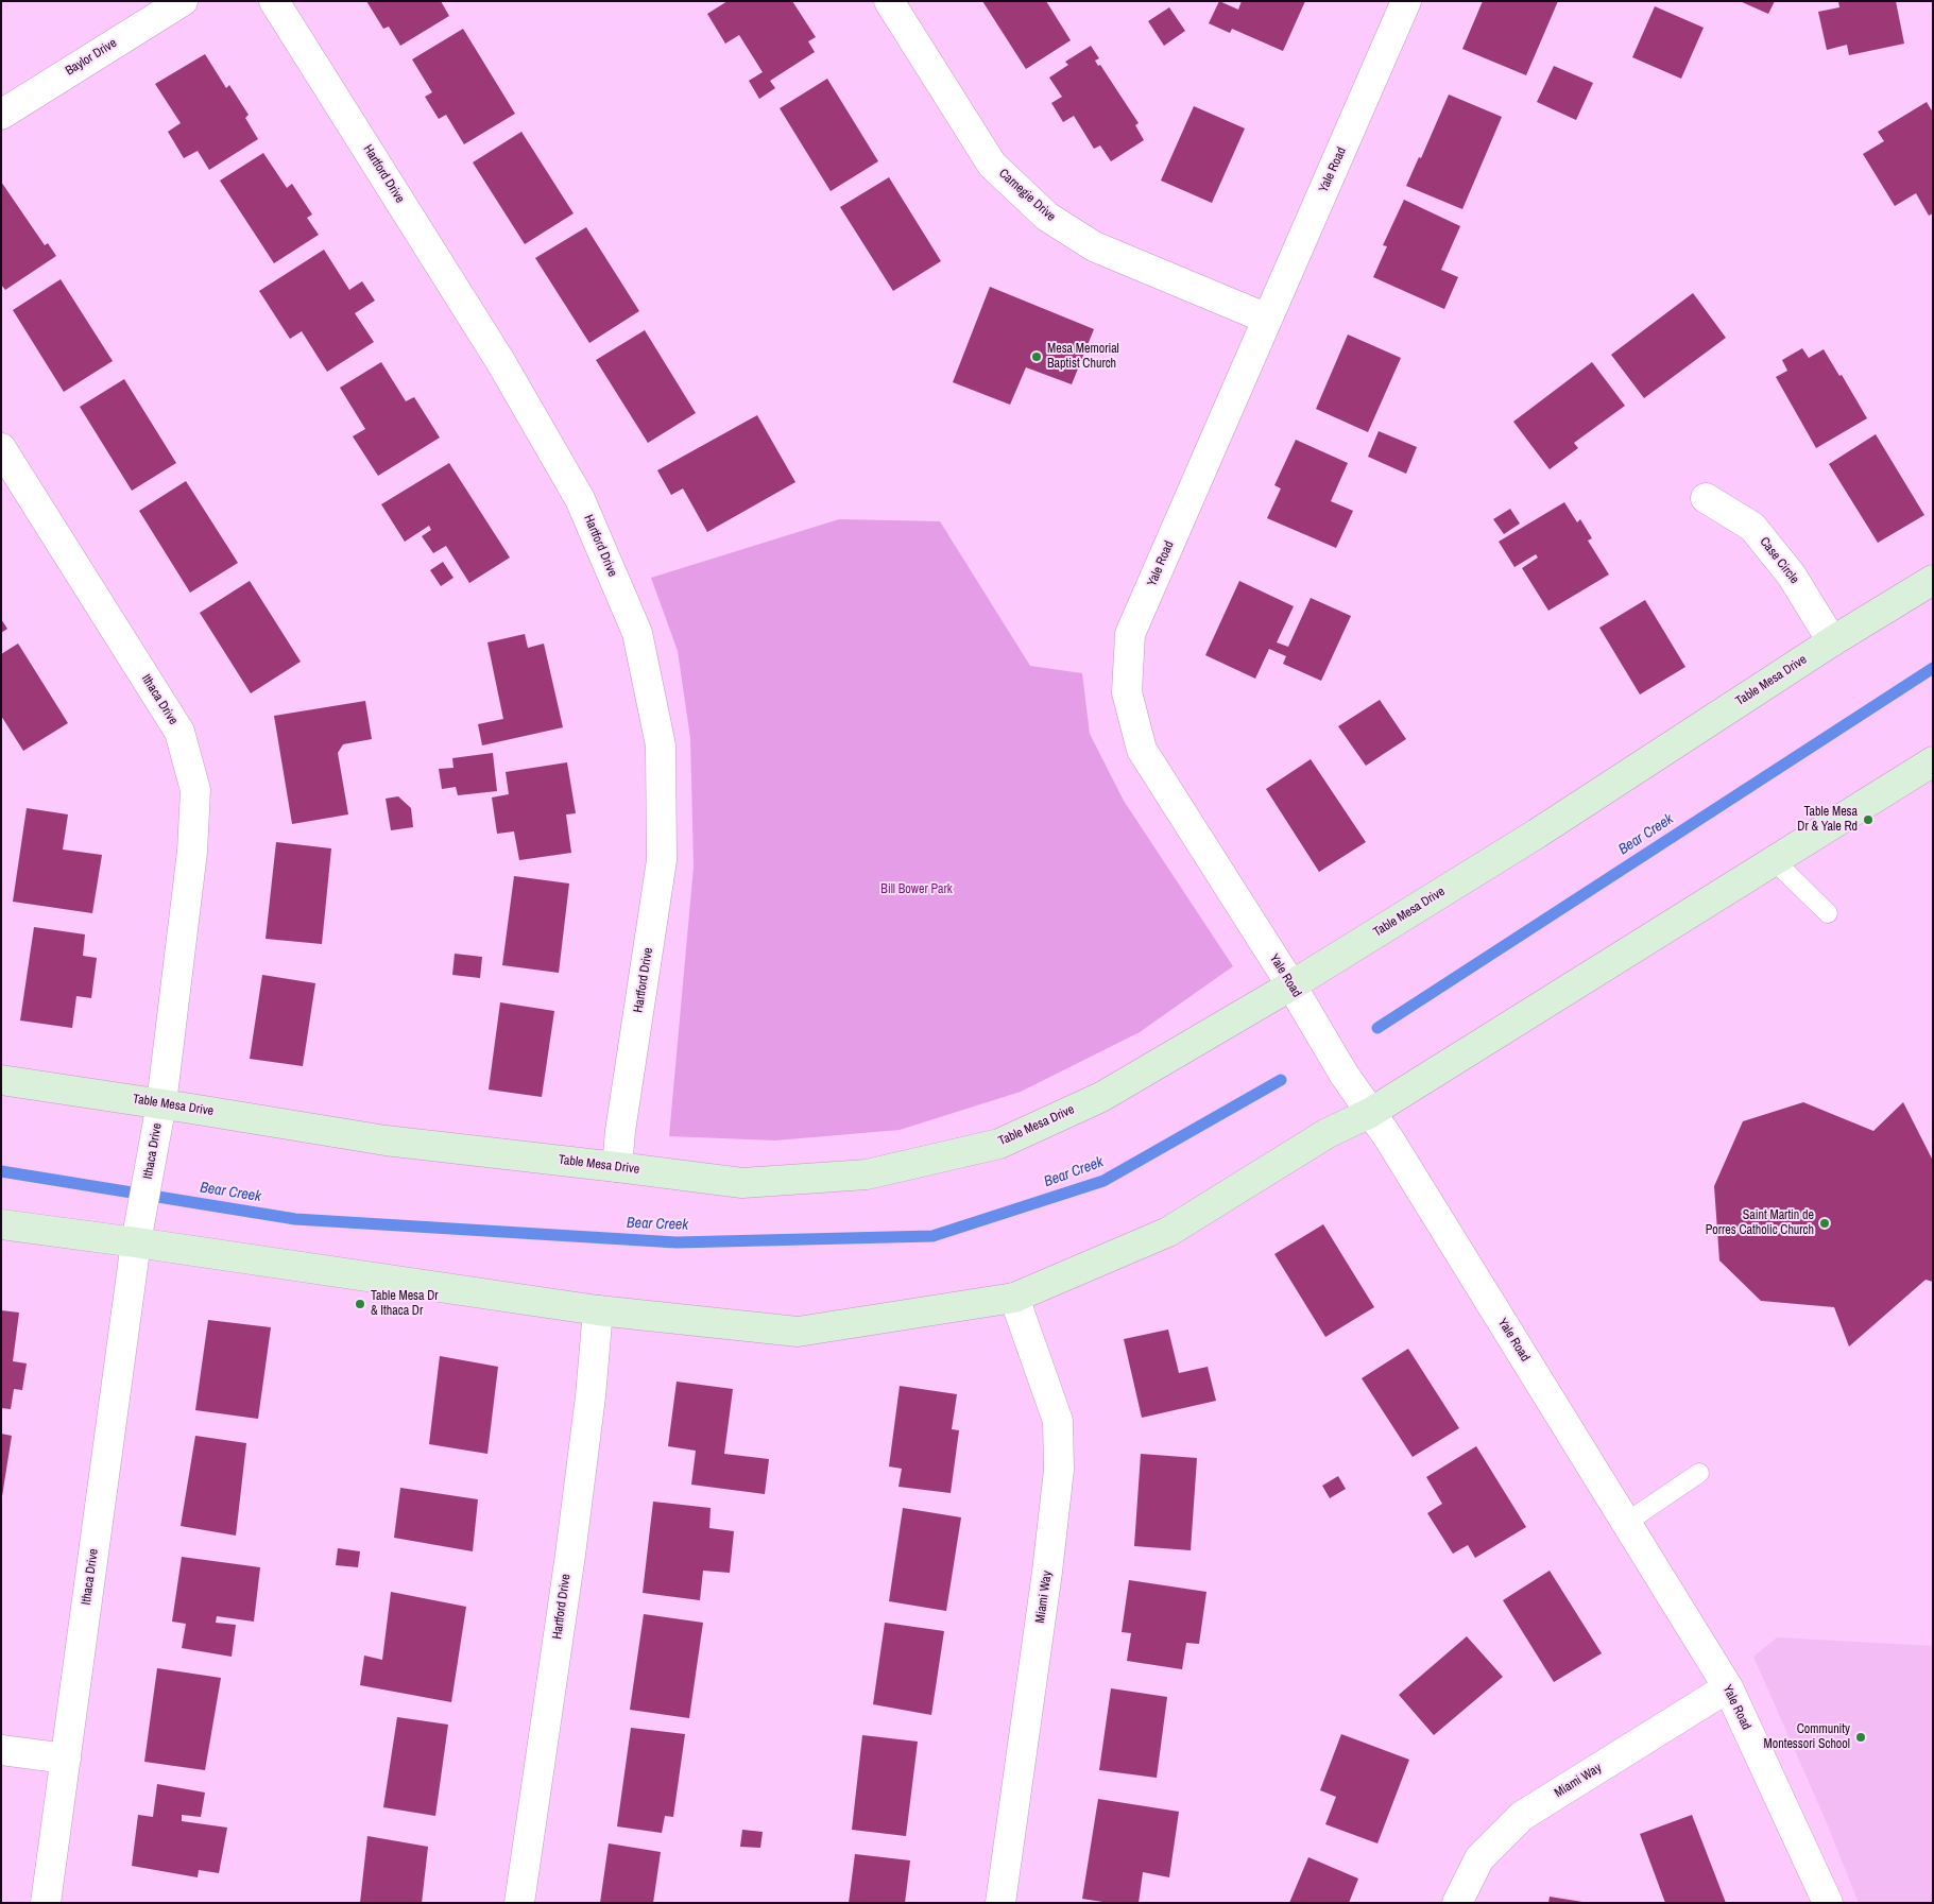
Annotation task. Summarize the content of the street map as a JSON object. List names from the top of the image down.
{
  "streets": {
    "street": [
      "Baylor Drive",
      "Yale Road",
      "Hartford Drive",
      "Carnegie Drive",
      "Case Circle",
      "Table Mesa Drive",
      "Ithaca Drive",
      "Miami Way"
    ]
  },
  "crossings": [
    ["Yale Road", "Carnegie Drive"],
    ["Yale Road", "Table Mesa Drive"],
    ["Yale Road", "Miami Way"],
    ["Hartford Drive", "Table Mesa Drive"],
    ["Case Circle", "Table Mesa Drive"],
    ["Table Mesa Drive", "Ithaca Drive"]
  ],
  "water": ["Bear Creek"],
  "parks": ["Bill Bower Park"],
  "places": [
    "Mesa Memorial Baptist Church",
    "Table Mesa Dr & Yale Rd",
    "Saint Martin de Porres Catholic Church",
    "Table Mesa Dr & Ithaca Dr",
    "Community Montessori School"
  ]
}
